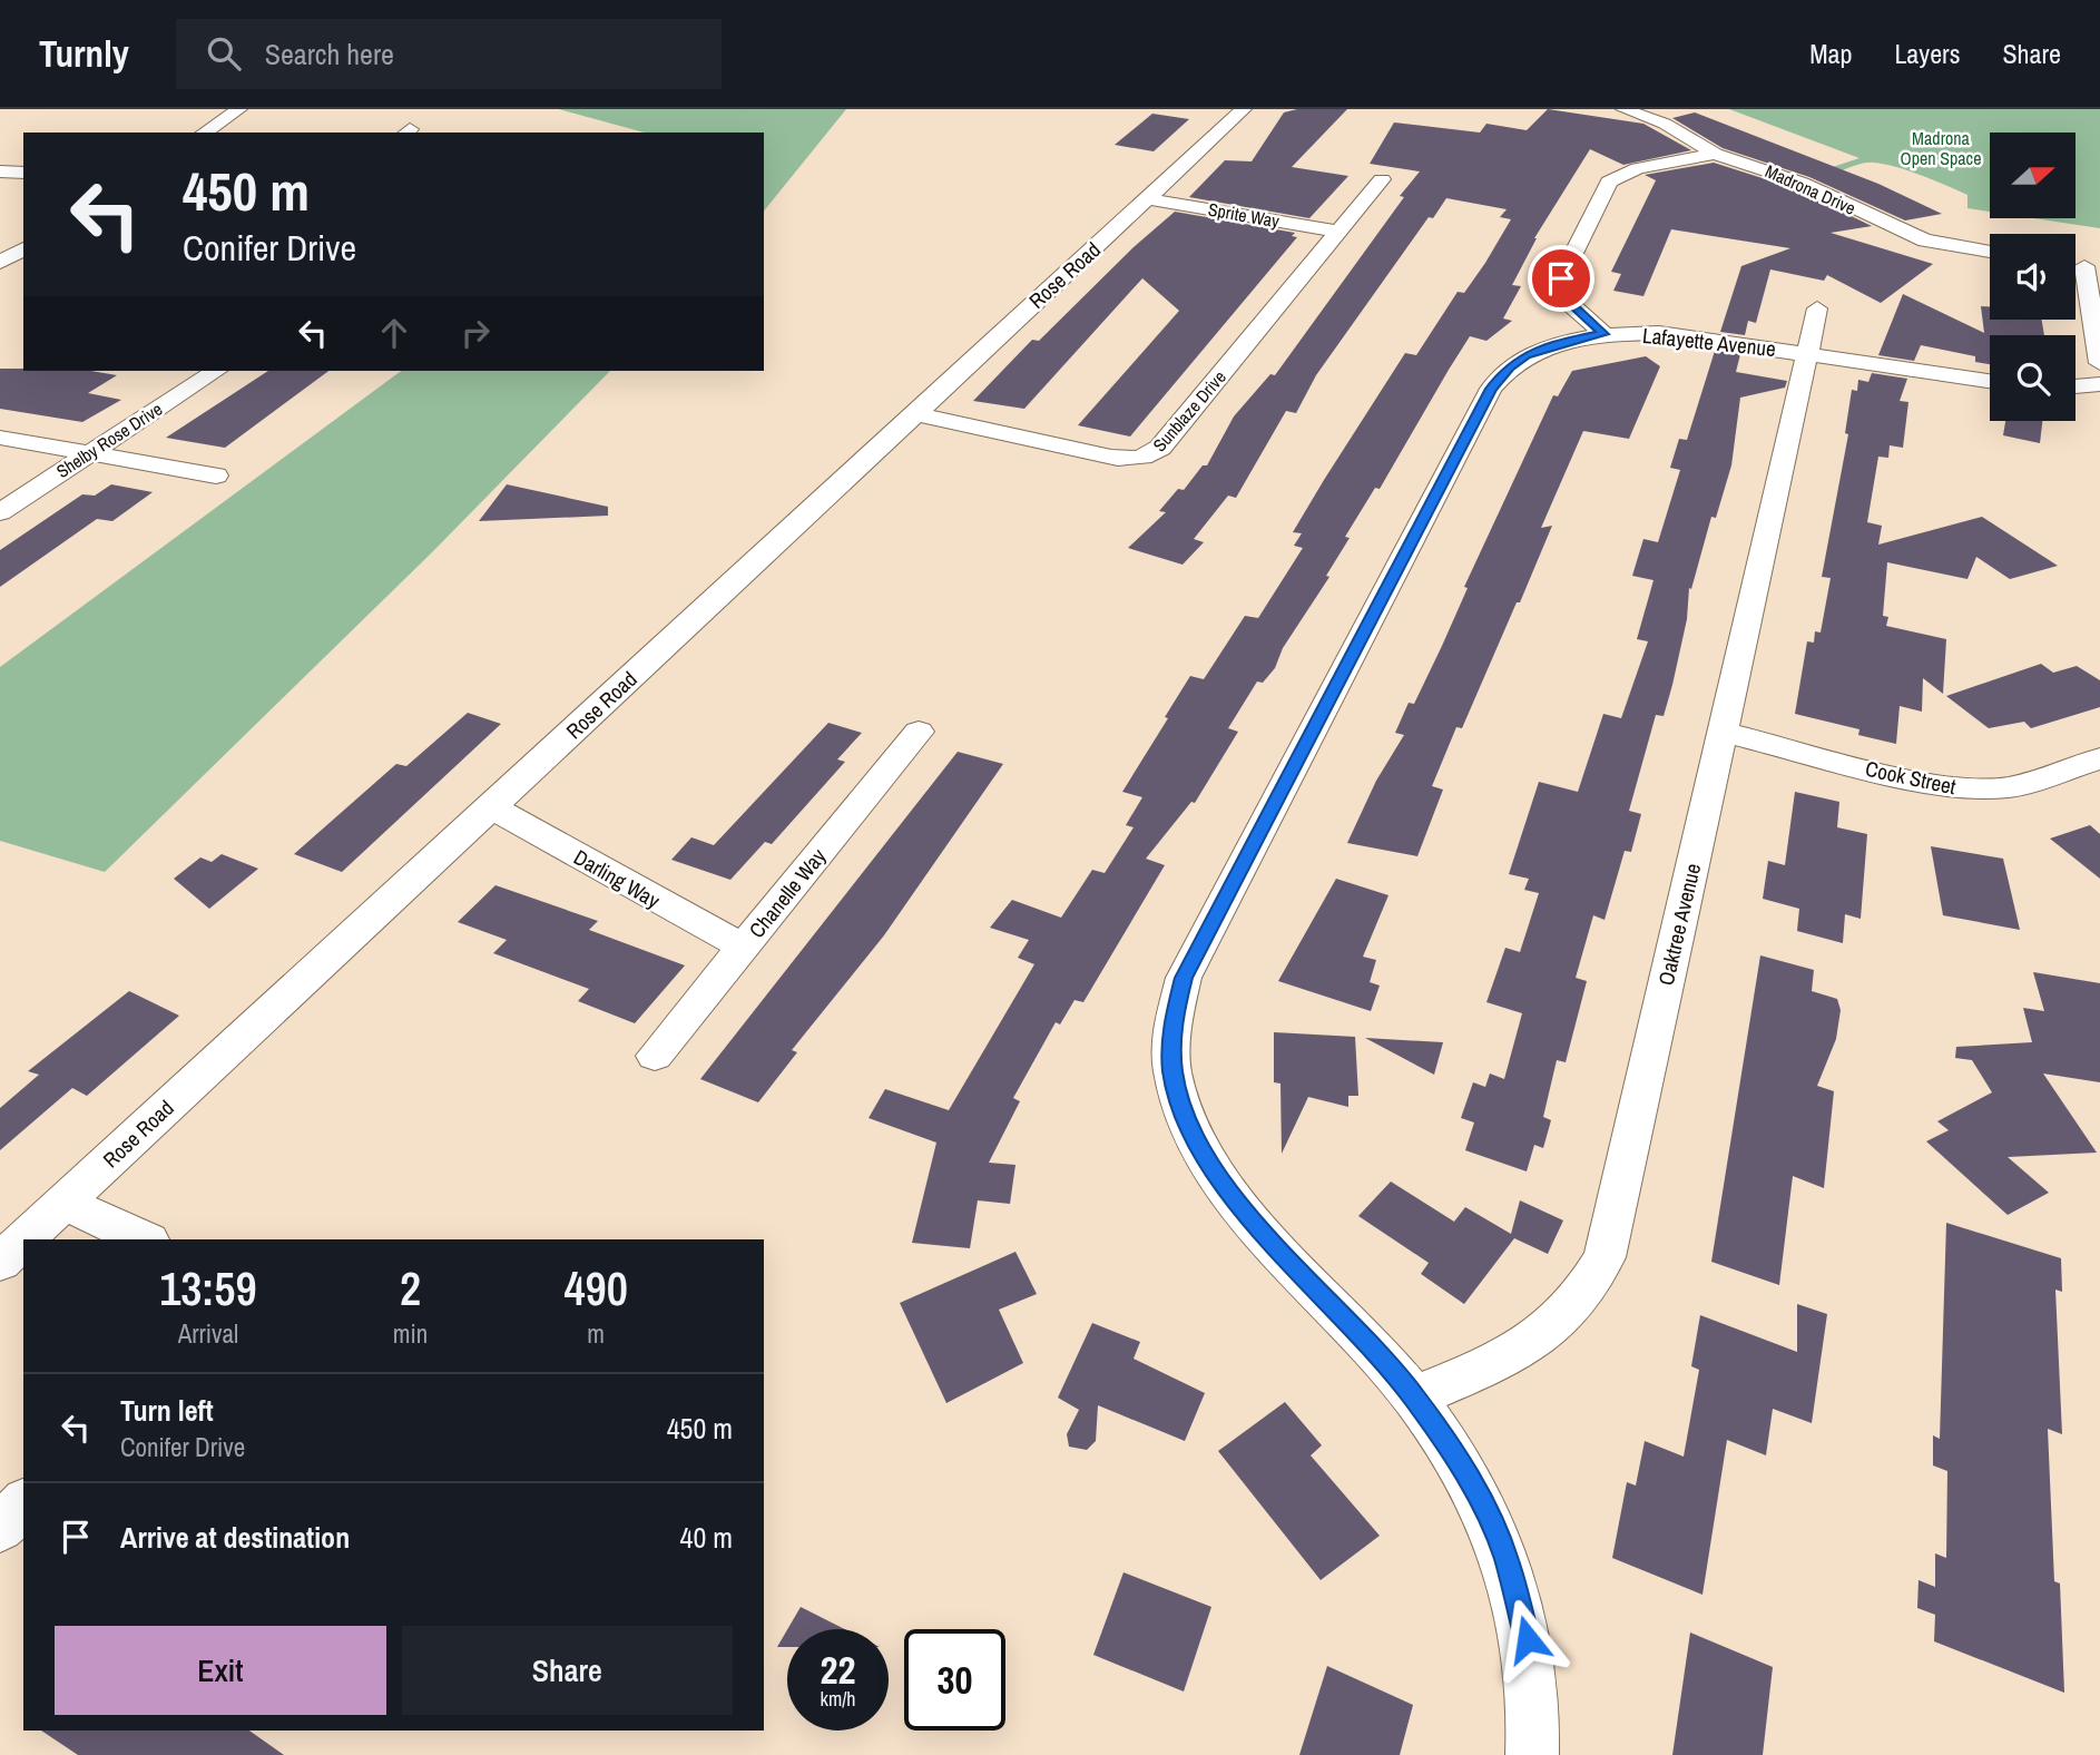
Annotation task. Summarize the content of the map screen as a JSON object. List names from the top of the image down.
{
  "streets": {
    "street": [
      "Madrona Drive",
      "Sprite Way",
      "Rose Road",
      "Lafayette Avenue",
      "Sunblaze Drive",
      "Shelby Rose Drive",
      "Cook Street",
      "Darling Way",
      "Chanelle Way",
      "Oaktree Avenue"
    ]
  },
  "crossings": [
    ["Sprite Way", "Rose Road"],
    ["Sprite Way", "Sunblaze Drive"],
    ["Rose Road", "Sunblaze Drive"],
    ["Rose Road", "Darling Way"],
    ["Lafayette Avenue", "Oaktree Avenue"],
    ["Cook Street", "Oaktree Avenue"],
    ["Darling Way", "Chanelle Way"]
  ],
  "parks": ["Madrona Open Space"],
  "north": "right",
  "page": {
    "header": "Turnly",
    "search": "Search here",
    "nav": ["Map", "Layers", "Share"],
    "turn": ["450 m", "Conifer Drive"],
    "eta": [
      "13:59",
      "Arrival",
      "2",
      "min",
      "490",
      "m"
    ],
    "list": [
      {
        "name": "Turn left",
        "note": "Conifer Drive",
        "value": "450 m"
      },
      {
        "name": "Arrive at destination",
        "value": "40 m"
      }
    ],
    "buttons": ["Exit", "Share"],
    "speed": "22 km/h",
    "limit": "30"
  }
}
